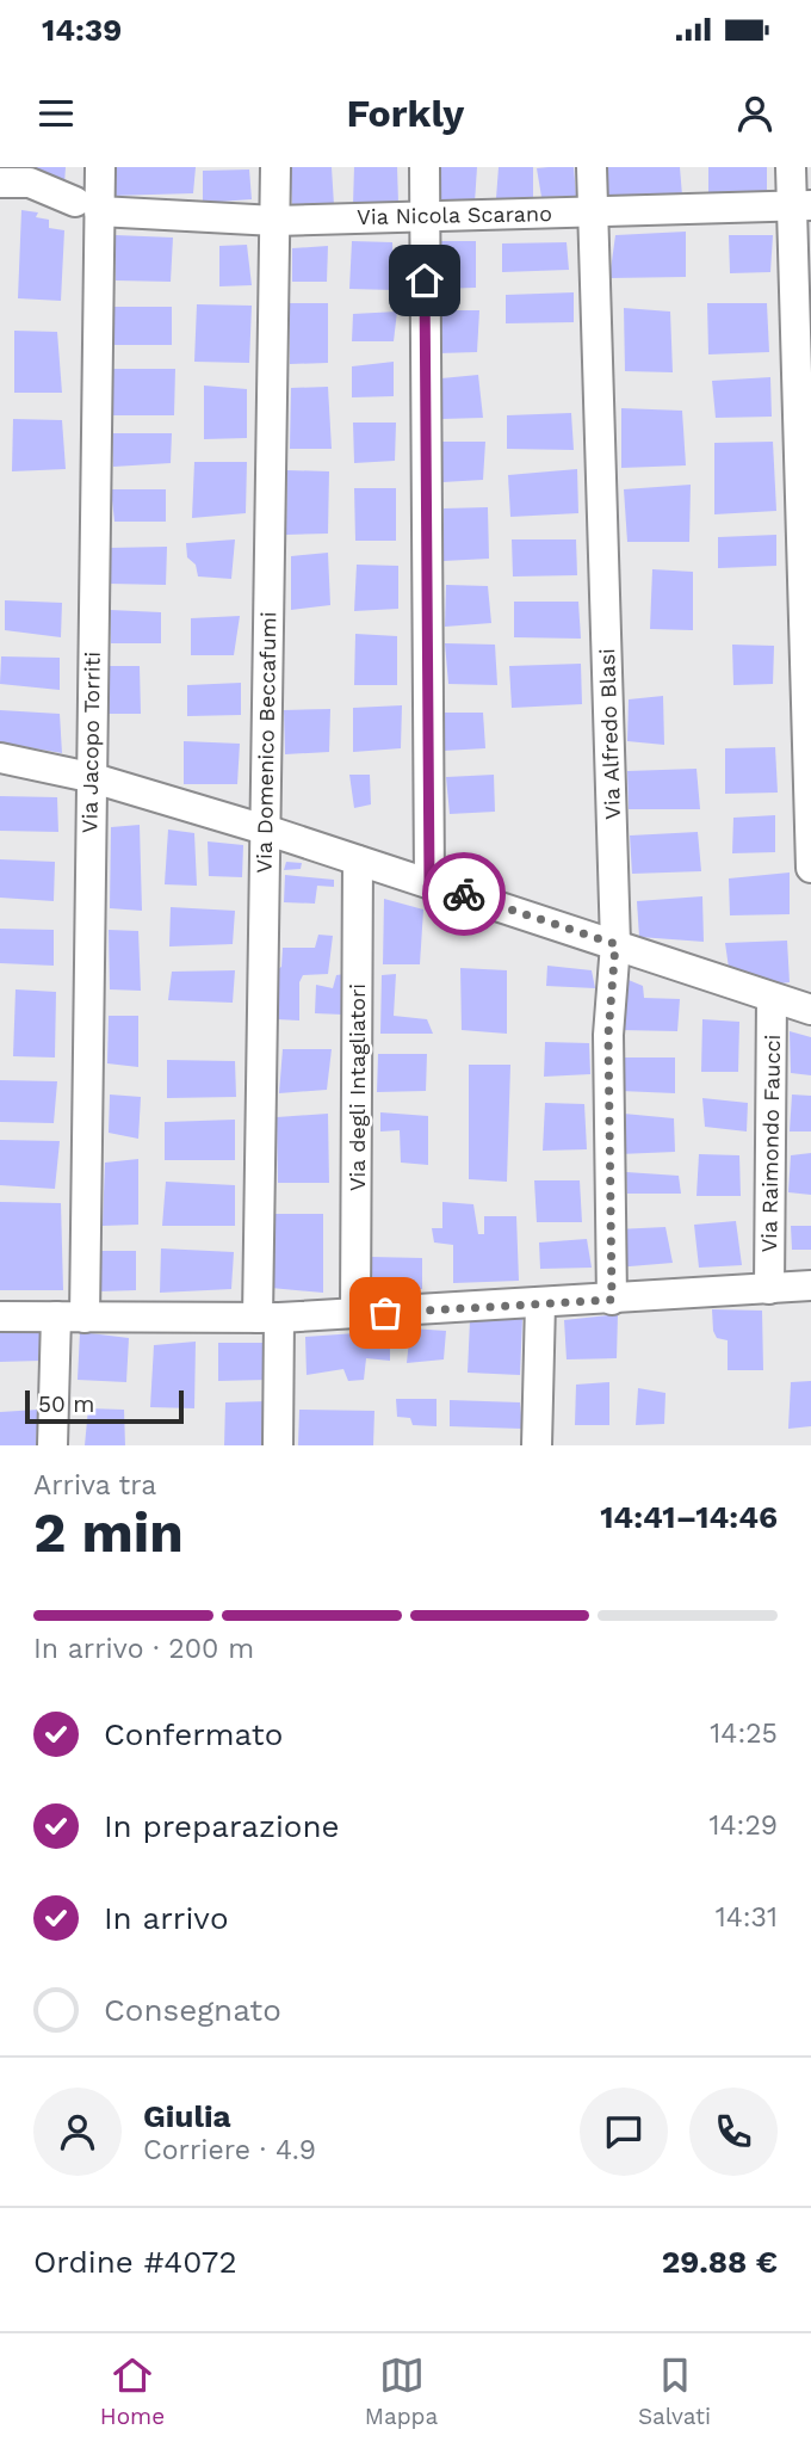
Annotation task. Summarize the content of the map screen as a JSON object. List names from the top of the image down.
{
  "streets": {
    "street": [
      "Via Nicola Scarano",
      "Via Alfredo Blasi",
      "Via Jacopo Torriti",
      "Via Domenico Beccafumi",
      "Via degli Intagliatori",
      "Via Raimondo Faucci"
    ]
  },
  "crossings": [
    ["Via Nicola Scarano", "Via Alfredo Blasi"],
    ["Via Nicola Scarano", "Via Jacopo Torriti"],
    ["Via Nicola Scarano", "Via Domenico Beccafumi"]
  ],
  "scale_bar": "50 m",
  "page": {
    "status": "14:39",
    "header": "Forkly",
    "scale": "50 m",
    "heading": ["2 min", "Arriva tra", "14:41–14:46"],
    "panel": [
      "Giulia",
      "Corriere · 4.9",
      "Ordine #4072",
      "29.88 €"
    ],
    "bar": "In arrivo · 200 m",
    "list": [
      ["Confermato", "14:25"],
      ["In preparazione", "14:29"],
      ["In arrivo", "14:31"],
      "Consegnato"
    ],
    "tabs": ["Home", "Mappa", "Salvati"]
  }
}
